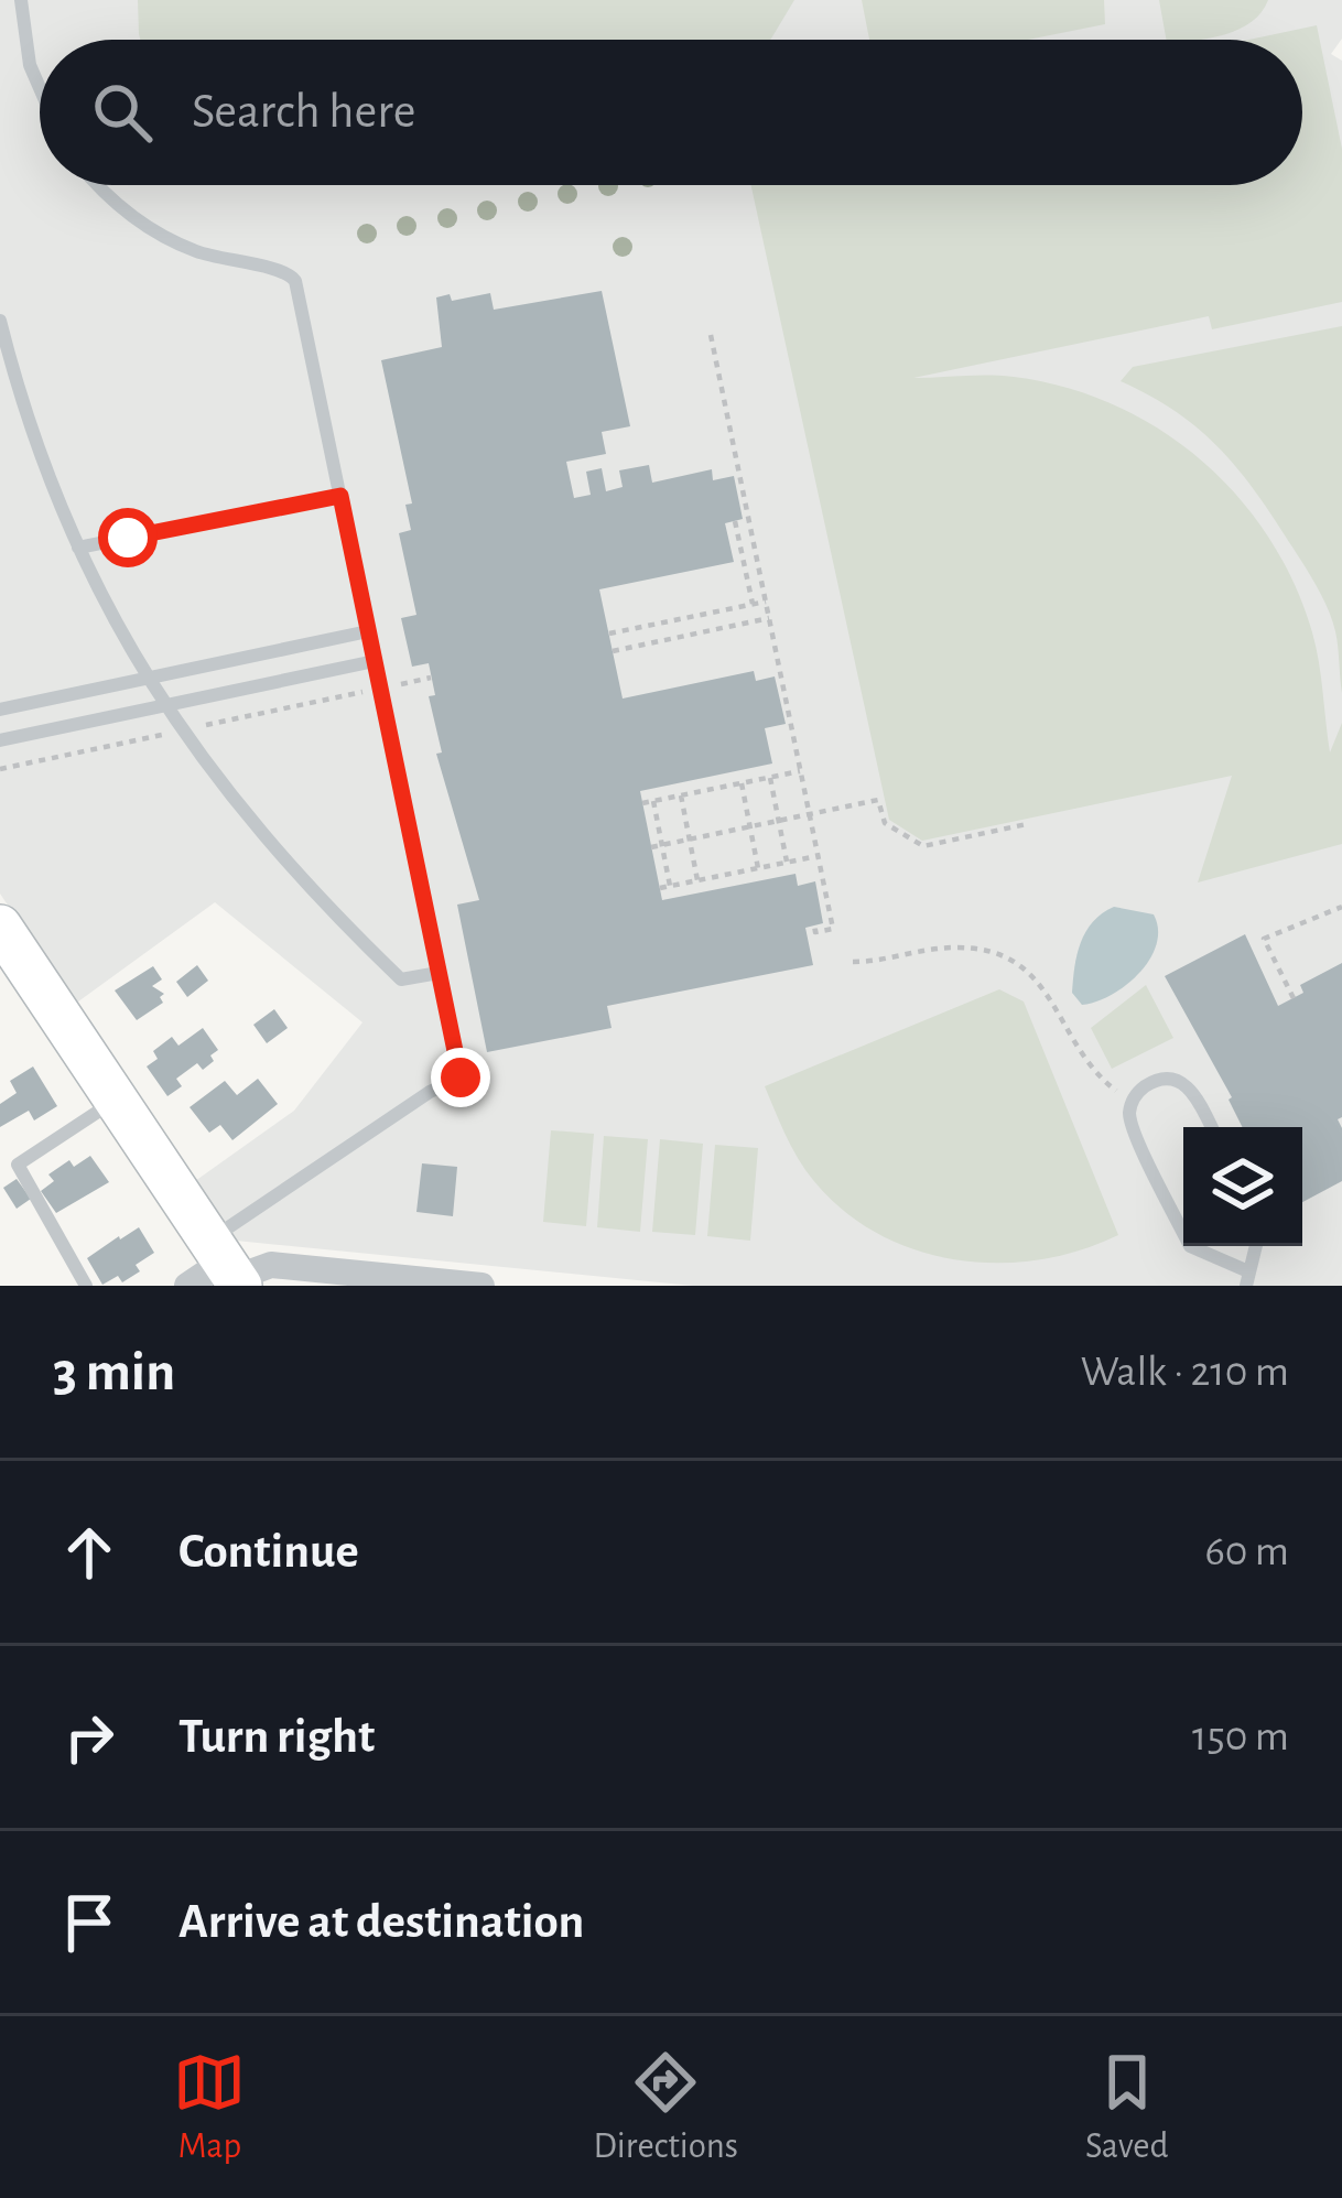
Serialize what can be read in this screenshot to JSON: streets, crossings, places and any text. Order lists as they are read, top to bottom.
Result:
{
  "page": {
    "search": "Search here",
    "heading": ["3 min", "Walk · 210 m"],
    "list": [
      ["Continue", "60 m"],
      ["Turn right", "150 m"],
      "Arrive at destination"
    ],
    "nav": ["Map", "Directions", "Saved"]
  }
}
